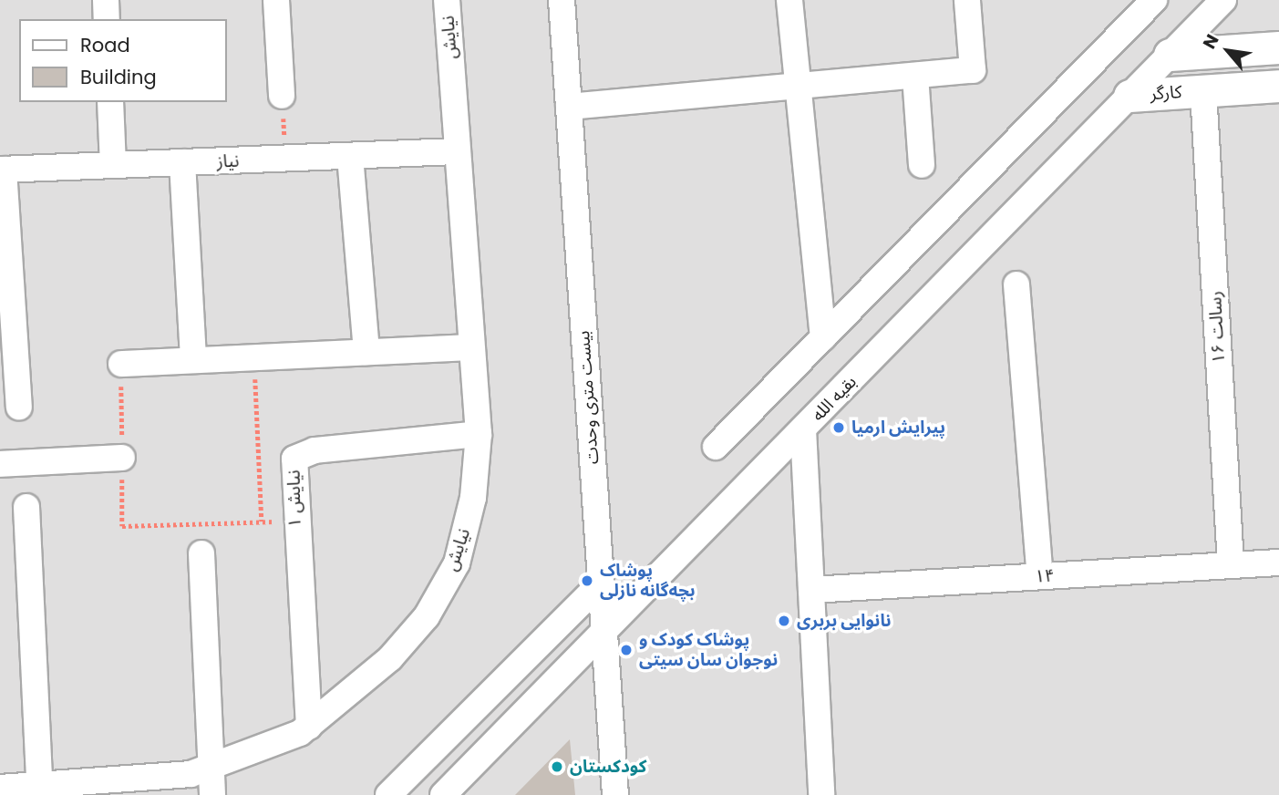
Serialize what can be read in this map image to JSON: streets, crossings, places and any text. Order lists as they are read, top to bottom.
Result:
{
  "streets": {
    "street": [
      "نیایش",
      "کارگر",
      "نیاز",
      "رسالت ۱۶",
      "بیست متری وحدت",
      "بقیه الله",
      "نیایش ۱",
      "۱۴"
    ]
  },
  "crossings": [
    ["نیایش", "نیاز"],
    ["نیایش", "نیایش ۱"],
    ["کارگر", "رسالت ۱۶"],
    ["کارگر", "بقیه الله"],
    ["رسالت ۱۶", "۱۴"],
    ["بیست متری وحدت", "بقیه الله"]
  ],
  "places": [
    "پیرایش ارمیا",
    "پوشاک بچه‌گانه نازلی",
    "نانوایی بربری",
    "پوشاک کودک و نوجوان سان سیتی",
    "کودکستان"
  ],
  "legend": ["Road", "Building"],
  "north": "top left"
}
